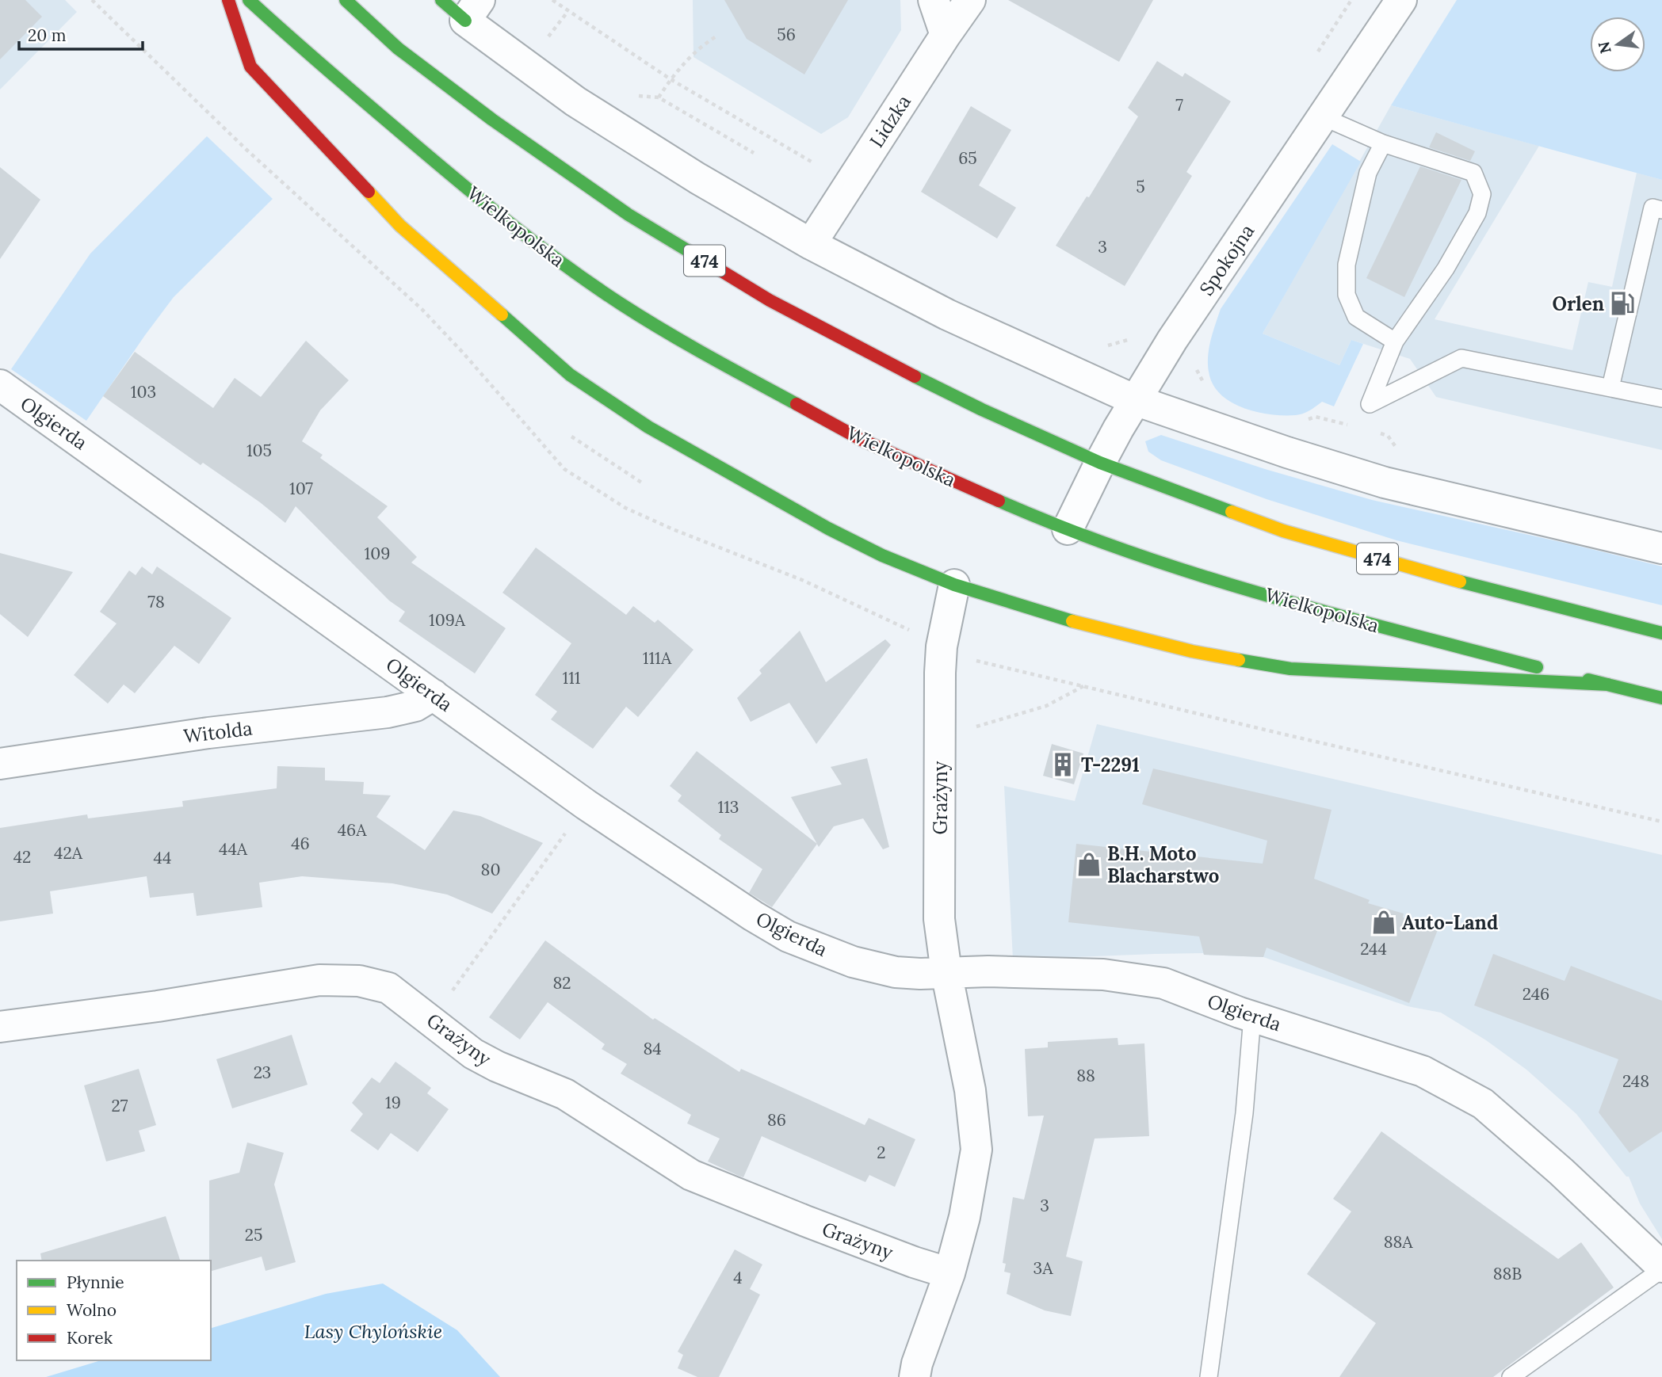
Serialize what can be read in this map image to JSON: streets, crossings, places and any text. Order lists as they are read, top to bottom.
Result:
{
  "streets": {
    "main road": ["Wielkopolska", "474"],
    "street": [
      "Lidzka",
      "Spokojna",
      "Olgierda",
      "Witolda",
      "Grażyny"
    ]
  },
  "crossings": [
    ["Wielkopolska", "Spokojna"],
    ["Spokojna", "474"],
    ["Olgierda", "Witolda"],
    ["Olgierda", "Grażyny"]
  ],
  "parks": ["Lasy Chylońskie"],
  "places": {
    "fuel station": ["Orlen"],
    "building": ["T-2291"],
    "shop": ["B.H. Moto Blacharstwo", "Auto-Land"]
  },
  "house_numbers": [
    "56",
    "7",
    "65",
    "5",
    "3",
    "103",
    "105",
    "107",
    "109",
    "78",
    "109A",
    "111A",
    "111",
    "113",
    "46A",
    "46",
    "44A",
    "42A",
    "42",
    "44",
    "80",
    "244",
    "82",
    "246",
    "84",
    "23",
    "88",
    "248",
    "19",
    "27",
    "86",
    "2",
    "3",
    "25",
    "88A",
    "3A",
    "88B",
    "4"
  ],
  "legend": ["Płynnie", "Wolno", "Korek"],
  "scale_bar": "20 m",
  "north": "left"
}
